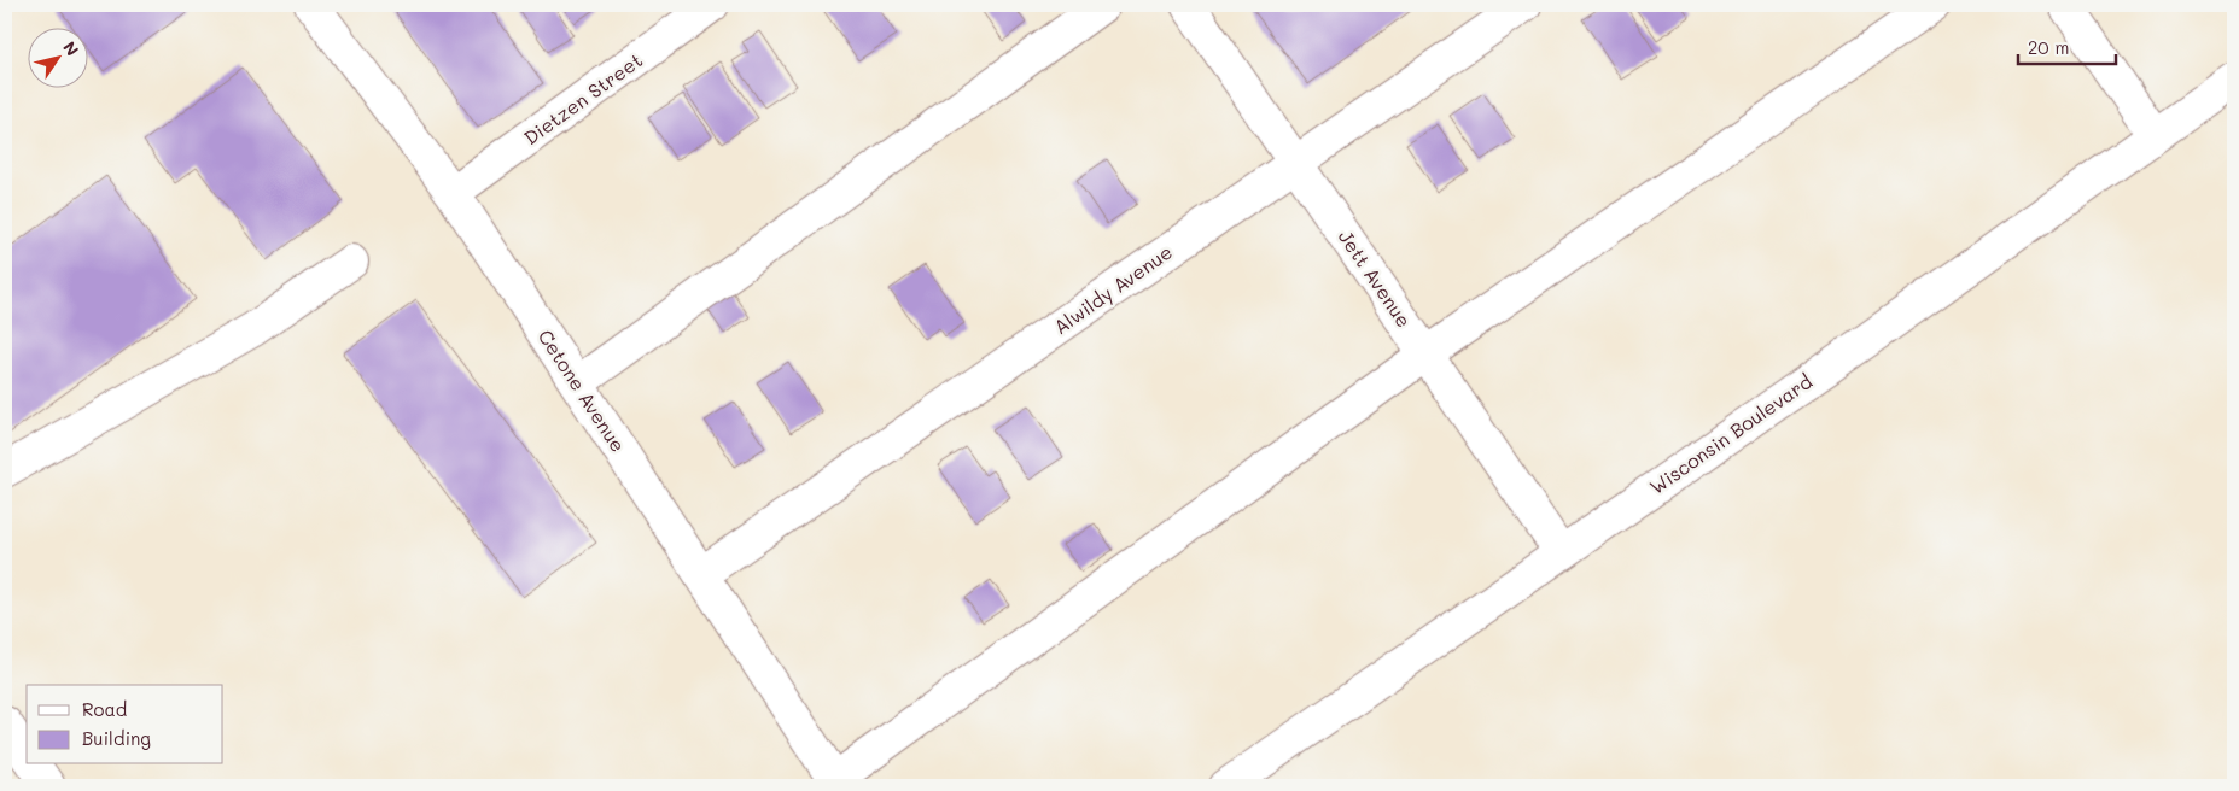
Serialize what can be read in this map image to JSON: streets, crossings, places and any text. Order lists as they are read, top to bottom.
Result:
{
  "streets": {
    "street": [
      "Dietzen Street",
      "Jett Avenue",
      "Alwildy Avenue",
      "Cetone Avenue",
      "Wisconsin Boulevard"
    ]
  },
  "crossings": [
    ["Dietzen Street", "Cetone Avenue"],
    ["Jett Avenue", "Alwildy Avenue"],
    ["Jett Avenue", "Wisconsin Boulevard"],
    ["Alwildy Avenue", "Cetone Avenue"]
  ],
  "legend": ["Road", "Building"],
  "scale_bar": "20 m",
  "north": "top right"
}
